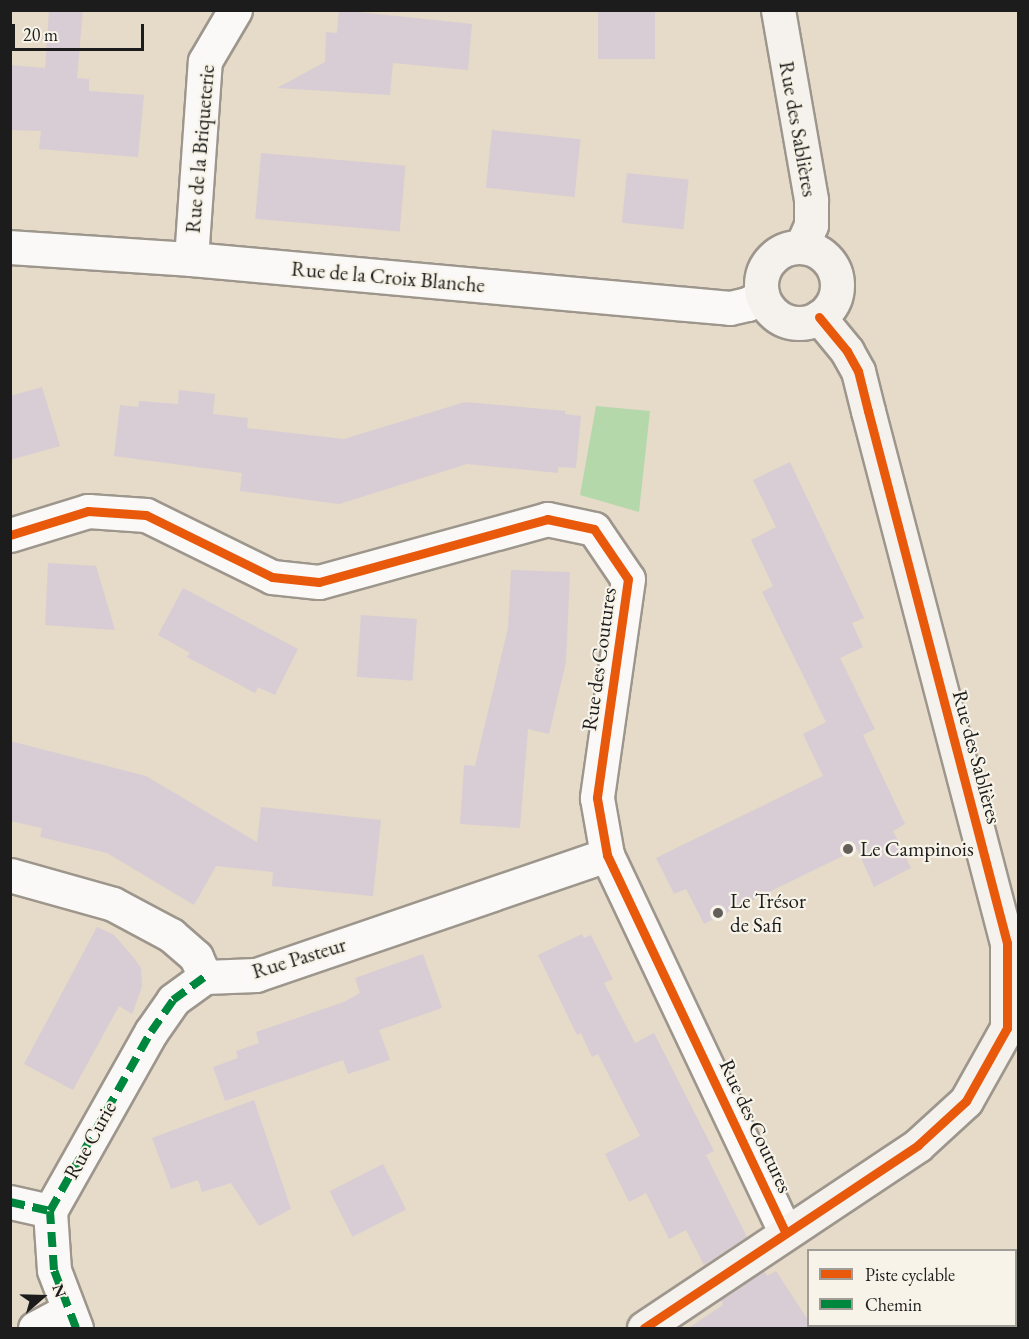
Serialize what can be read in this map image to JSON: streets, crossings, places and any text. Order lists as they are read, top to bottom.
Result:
{
  "streets": {
    "street": [
      "Rue des Sablières",
      "Rue de la Briqueterie",
      "Rue de la Croix Blanche",
      "Rue des Coutures",
      "Rue Pasteur",
      "Rue Curie"
    ]
  },
  "crossings": [
    ["Rue des Sablières", "Rue de la Croix Blanche"],
    ["Rue des Sablières", "Rue des Coutures"],
    ["Rue de la Briqueterie", "Rue de la Croix Blanche"],
    ["Rue des Coutures", "Rue Pasteur"],
    ["Rue Pasteur", "Rue Curie"]
  ],
  "places": ["Le Campinois", "Le Trésor de Safi"],
  "legend": ["Piste cyclable", "Chemin"],
  "scale_bar": "20 m",
  "north": "right"
}
